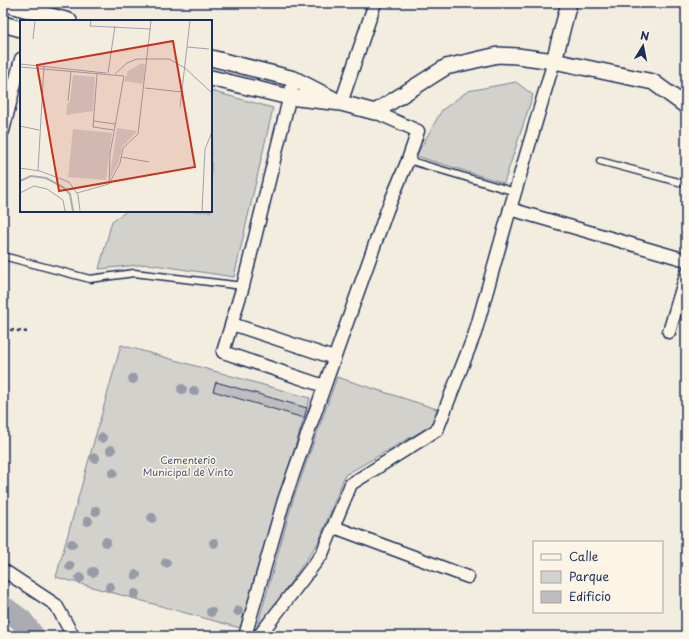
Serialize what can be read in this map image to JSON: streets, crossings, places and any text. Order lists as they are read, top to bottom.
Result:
{
  "parks": ["Cementerio Municipal de Vinto"],
  "legend": ["Calle", "Parque", "Edificio"],
  "north": "top"
}
